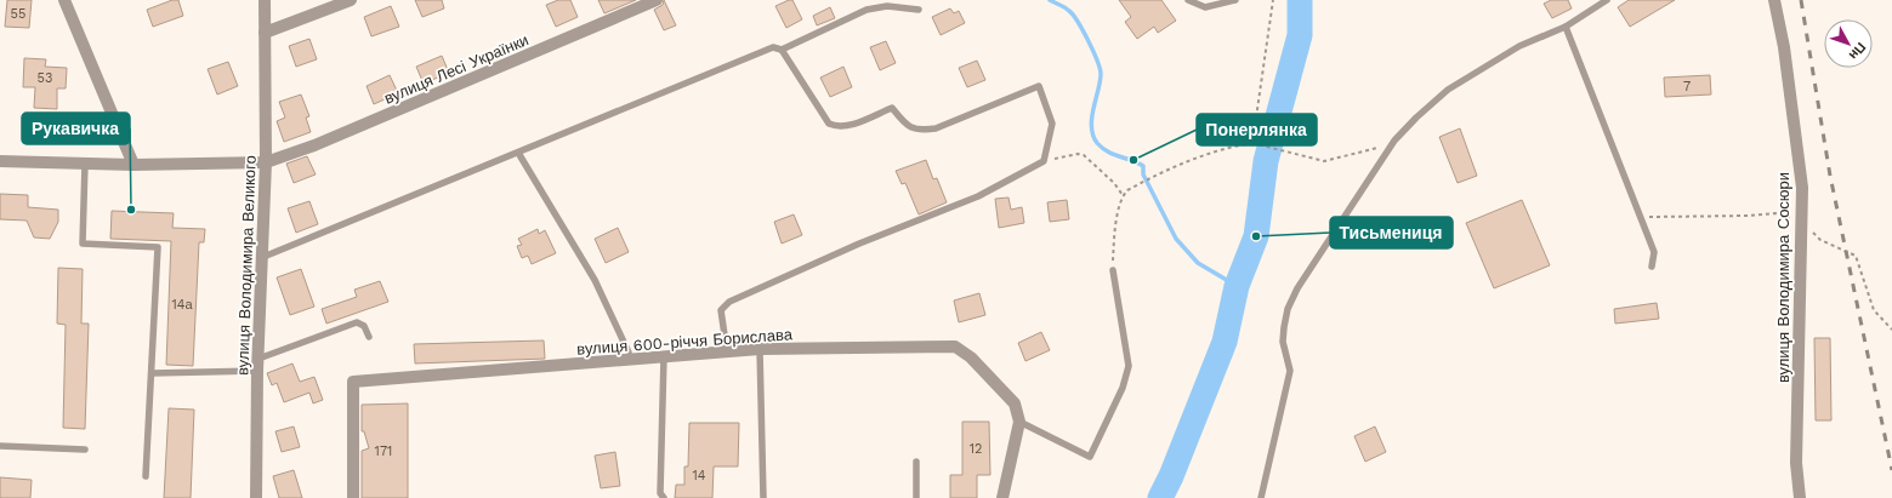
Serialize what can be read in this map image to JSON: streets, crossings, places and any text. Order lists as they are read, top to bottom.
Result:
{
  "streets": {
    "street": [
      "вулиця Лесі Українки",
      "вулиця Володимира Великого",
      "вулиця Володимира Сосюри",
      "вулиця 600-річчя Борислава"
    ]
  },
  "crossings": [
    ["вулиця Лесі Українки", "вулиця Володимира Великого"]
  ],
  "places": ["Понерлянка", "Рукавичка", "Тисьмениця"],
  "house_numbers": [
    "55",
    "53",
    "7",
    "14а",
    "12",
    "171",
    "14"
  ],
  "north": "bottom right"
}
